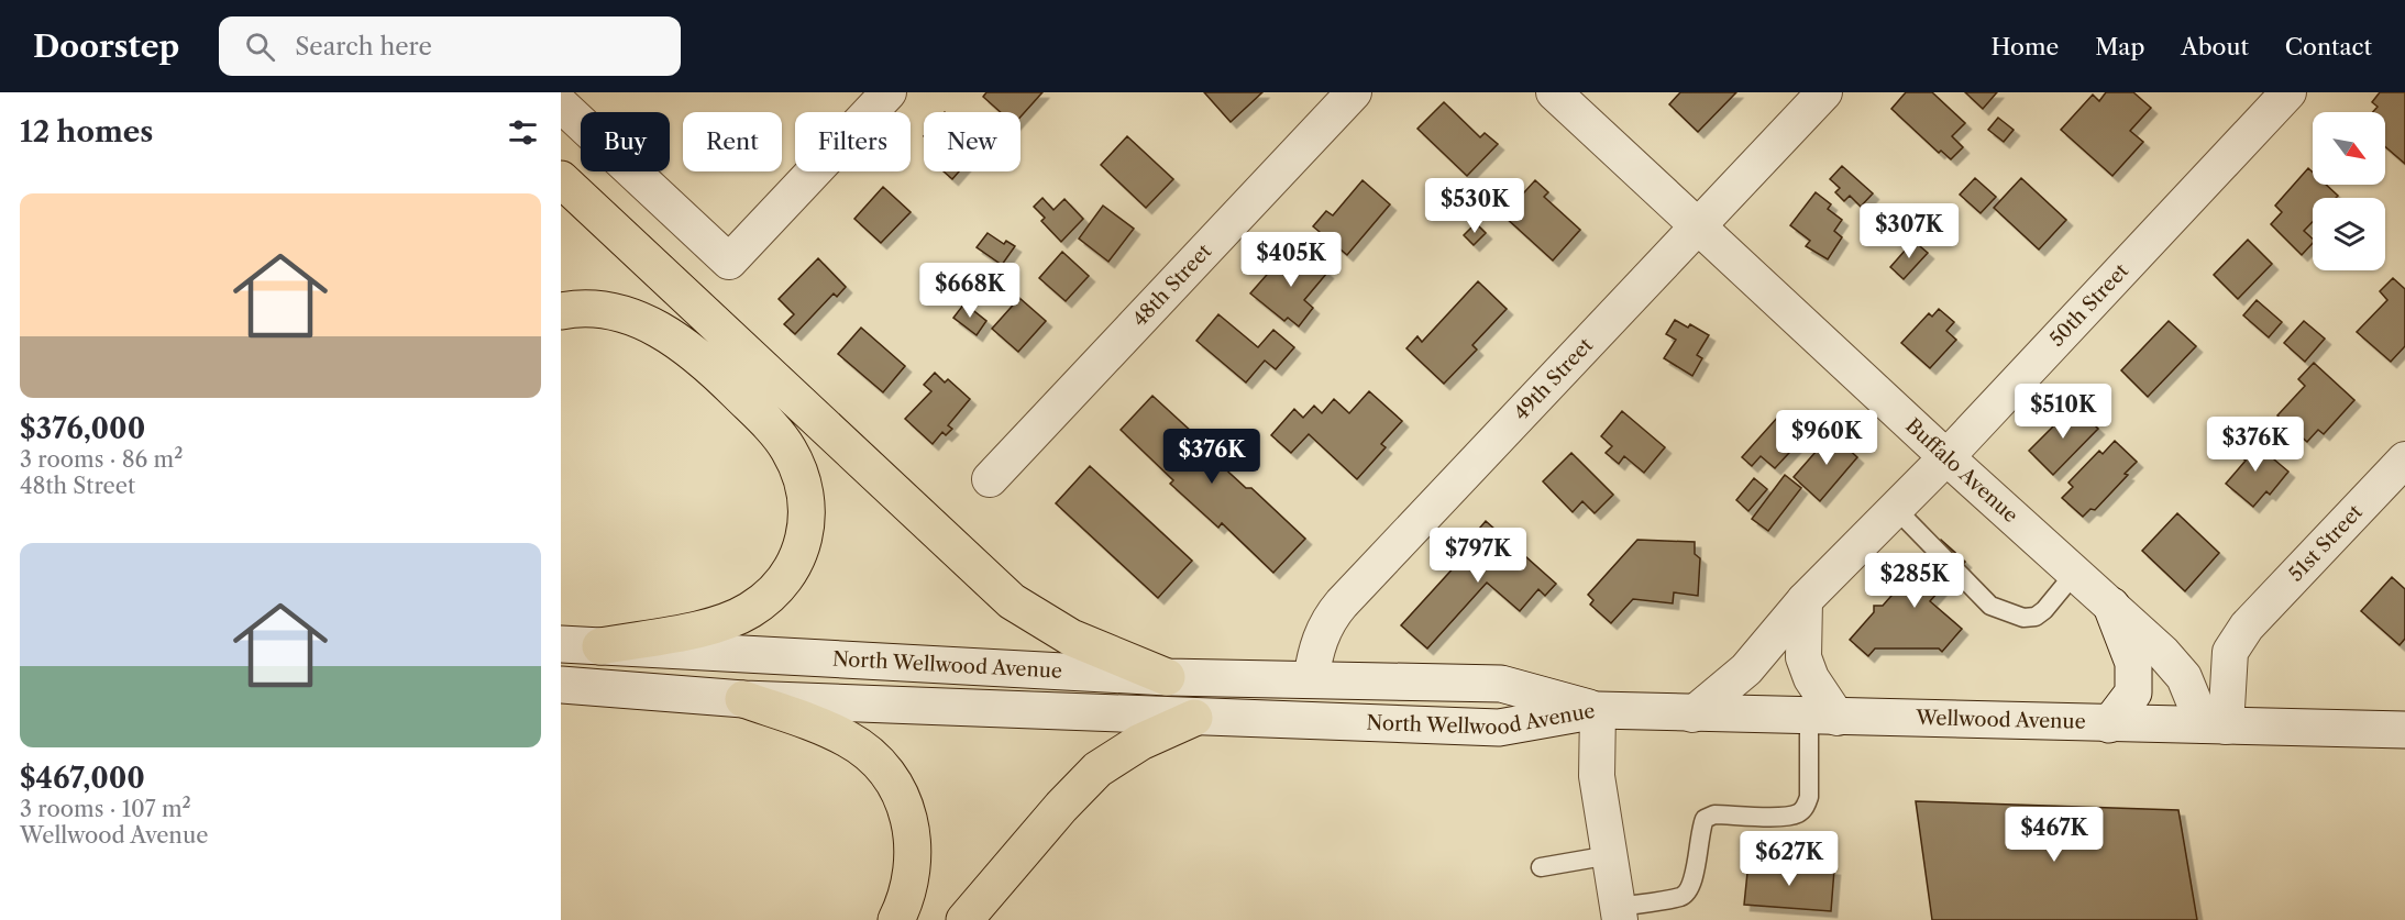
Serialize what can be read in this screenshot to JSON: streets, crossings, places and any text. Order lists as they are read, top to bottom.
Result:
{
  "streets": {
    "main road": ["North Wellwood Avenue", "Wellwood Avenue"],
    "street": [
      "48th Street",
      "50th Street",
      "49th Street",
      "Buffalo Avenue",
      "51st Street"
    ]
  },
  "crossings": [
    ["50th Street", "Buffalo Avenue"],
    ["50th Street", "Wellwood Avenue"],
    ["49th Street", "Buffalo Avenue"],
    ["49th Street", "North Wellwood Avenue"],
    ["Buffalo Avenue", "51st Street"],
    ["Buffalo Avenue", "Wellwood Avenue"],
    ["51st Street", "Wellwood Avenue"],
    ["North Wellwood Avenue", "Wellwood Avenue"]
  ],
  "north": "bottom right",
  "page": {
    "header": "Doorstep",
    "search": "Search here",
    "nav": [
      "Home",
      "Map",
      "About",
      "Contact"
    ],
    "heading": "12 homes",
    "chip": [
      "Buy",
      "Rent",
      "Filters",
      "New"
    ],
    "list": [
      {
        "name": "$376,000",
        "note": "3 rooms · 86 m² · 48th Street"
      },
      {
        "name": "$467,000",
        "note": "3 rooms · 107 m² · Wellwood Avenue"
      }
    ],
    "price": [
      "$530K",
      "$307K",
      "$405K",
      "$668K",
      "$510K",
      "$960K",
      "$376K",
      "$376K",
      "$797K",
      "$285K",
      "$467K",
      "$627K"
    ]
  }
}
